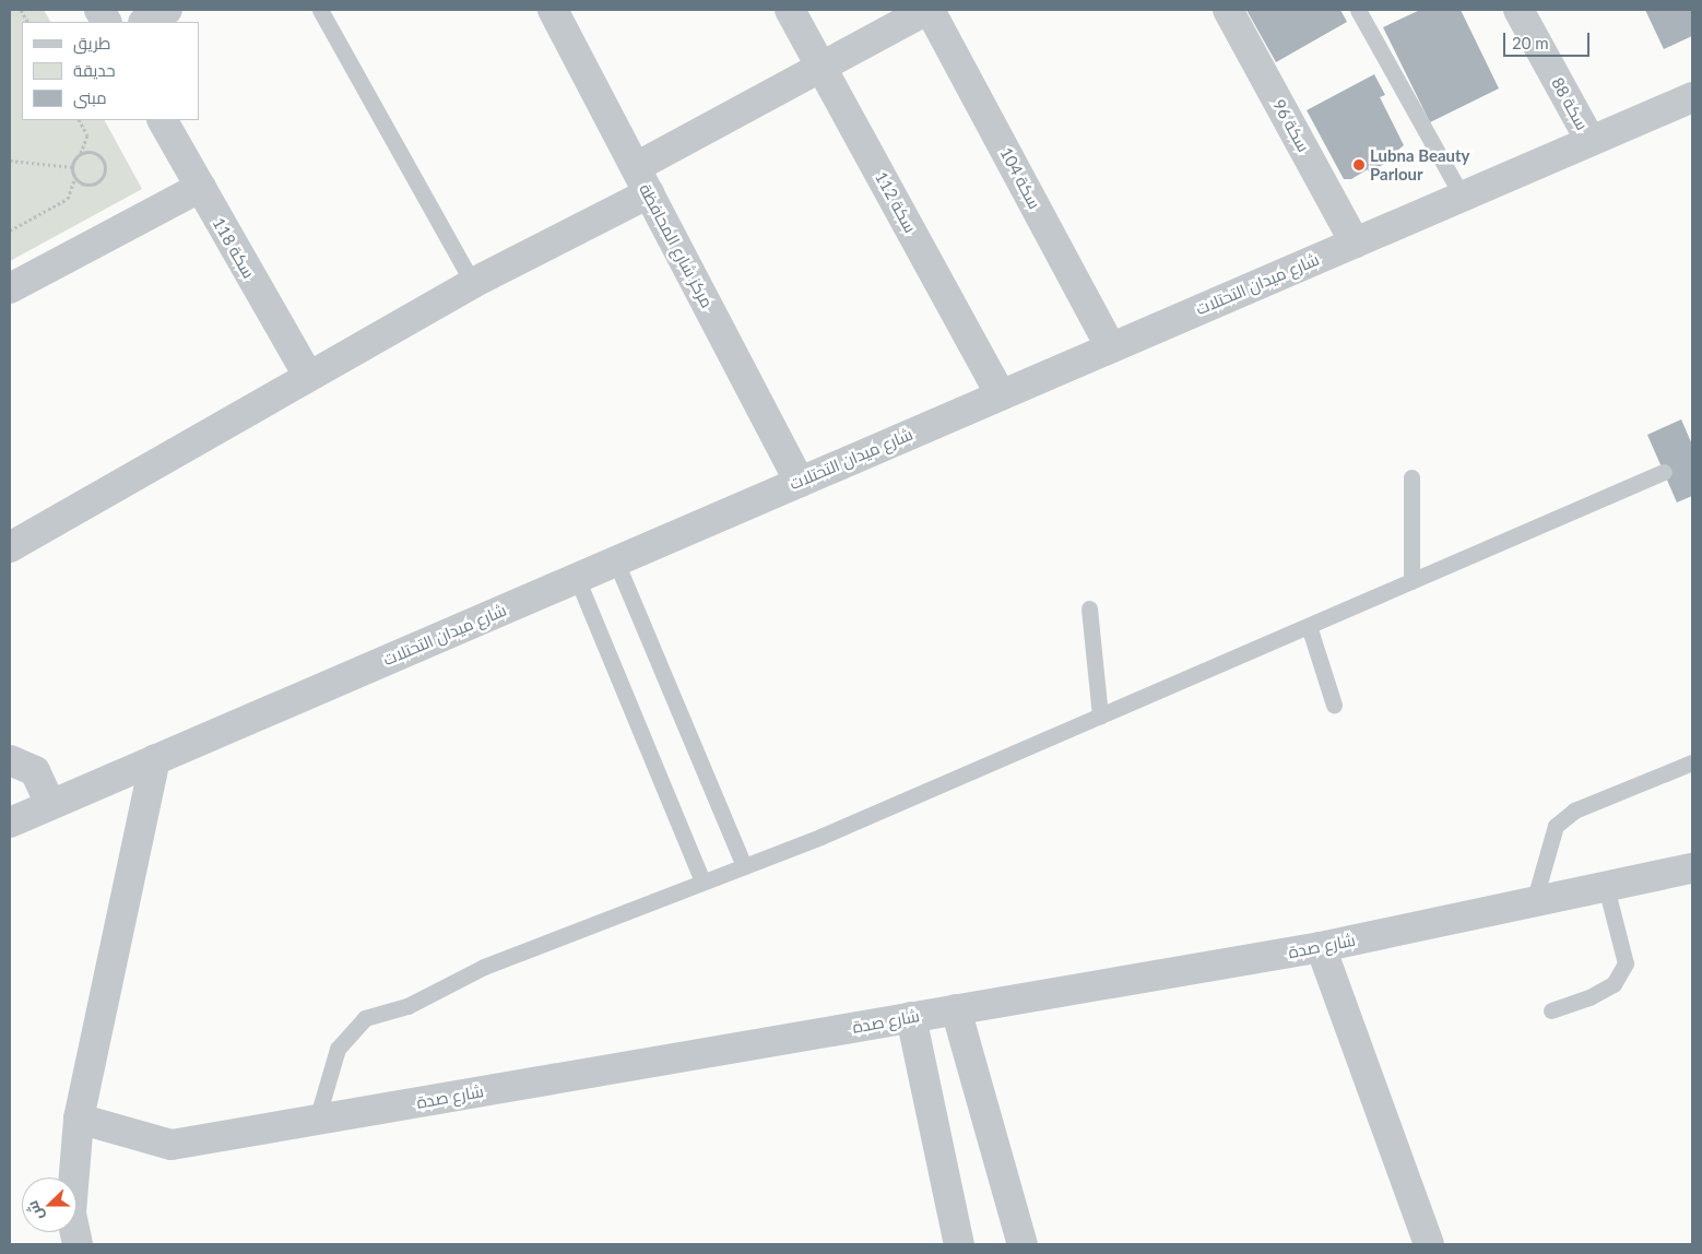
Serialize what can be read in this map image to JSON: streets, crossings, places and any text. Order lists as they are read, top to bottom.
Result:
{
  "streets": {
    "street": [
      "سكة 88",
      "سكة 96",
      "سكة 104",
      "سكة 112",
      "مركز شارع المحافظة",
      "سكة 118",
      "شارع ميدان التحتلات",
      "شارع صدة"
    ]
  },
  "crossings": [
    ["سكة 88", "شارع ميدان التحتلات"],
    ["سكة 96", "شارع ميدان التحتلات"],
    ["سكة 104", "شارع ميدان التحتلات"],
    ["سكة 112", "شارع ميدان التحتلات"],
    ["مركز شارع المحافظة", "شارع ميدان التحتلات"]
  ],
  "places": ["Lubna Beauty Parlour"],
  "legend": ["طريق", "حديقة", "مبنى"],
  "scale_bar": "20 m",
  "north": "left"
}
